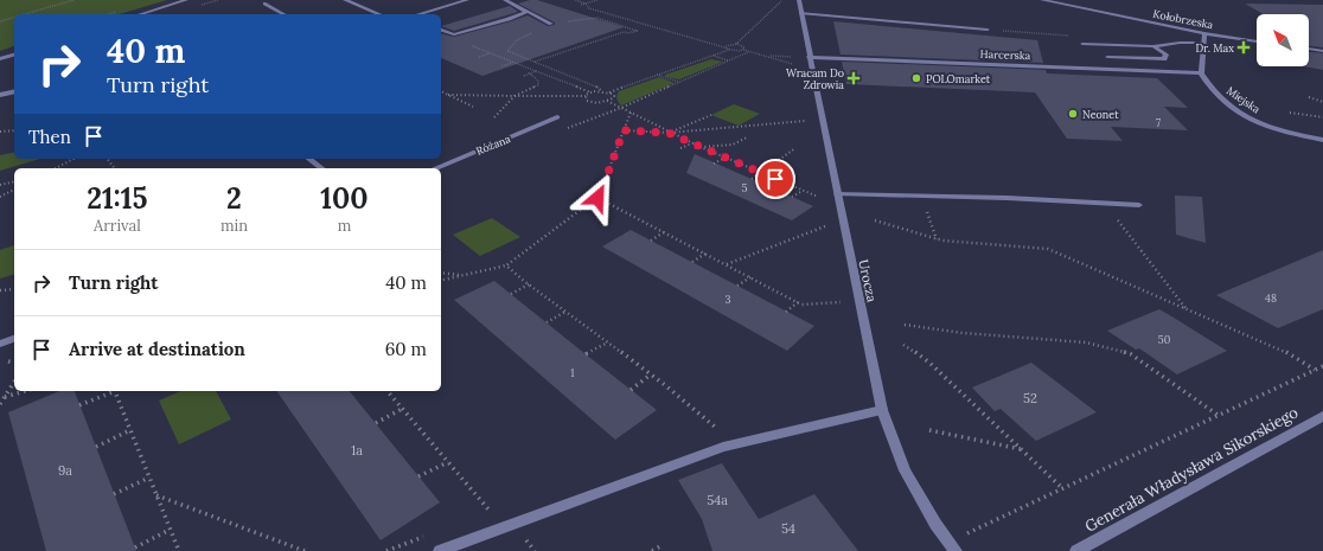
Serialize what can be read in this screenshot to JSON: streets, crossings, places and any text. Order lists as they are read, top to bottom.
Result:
{
  "streets": {
    "street": [
      "Kołobrzeska",
      "Harcerska",
      "Miejska",
      "Różana",
      "Urocza",
      "Generała Władysława Sikorskiego"
    ]
  },
  "crossings": [
    ["Harcerska", "Miejska"],
    ["Harcerska", "Urocza"]
  ],
  "places": {
    "health": ["Dr. Max", "Wracam Do Zdrowia"],
    "other": ["POLOmarket", "Neonet"]
  },
  "house_numbers": [
    "7",
    "5",
    "48",
    "3",
    "50",
    "1",
    "52",
    "1a",
    "9a",
    "54a",
    "54"
  ],
  "north": "top left",
  "page": {
    "turn": ["40 m", "Turn right"],
    "then": "Then",
    "eta": [
      "21:15",
      "Arrival",
      "2",
      "min",
      "100",
      "m"
    ],
    "list": [
      {
        "name": "Turn right",
        "value": "40 m"
      },
      {
        "name": "Arrive at destination",
        "value": "60 m"
      }
    ]
  }
}
